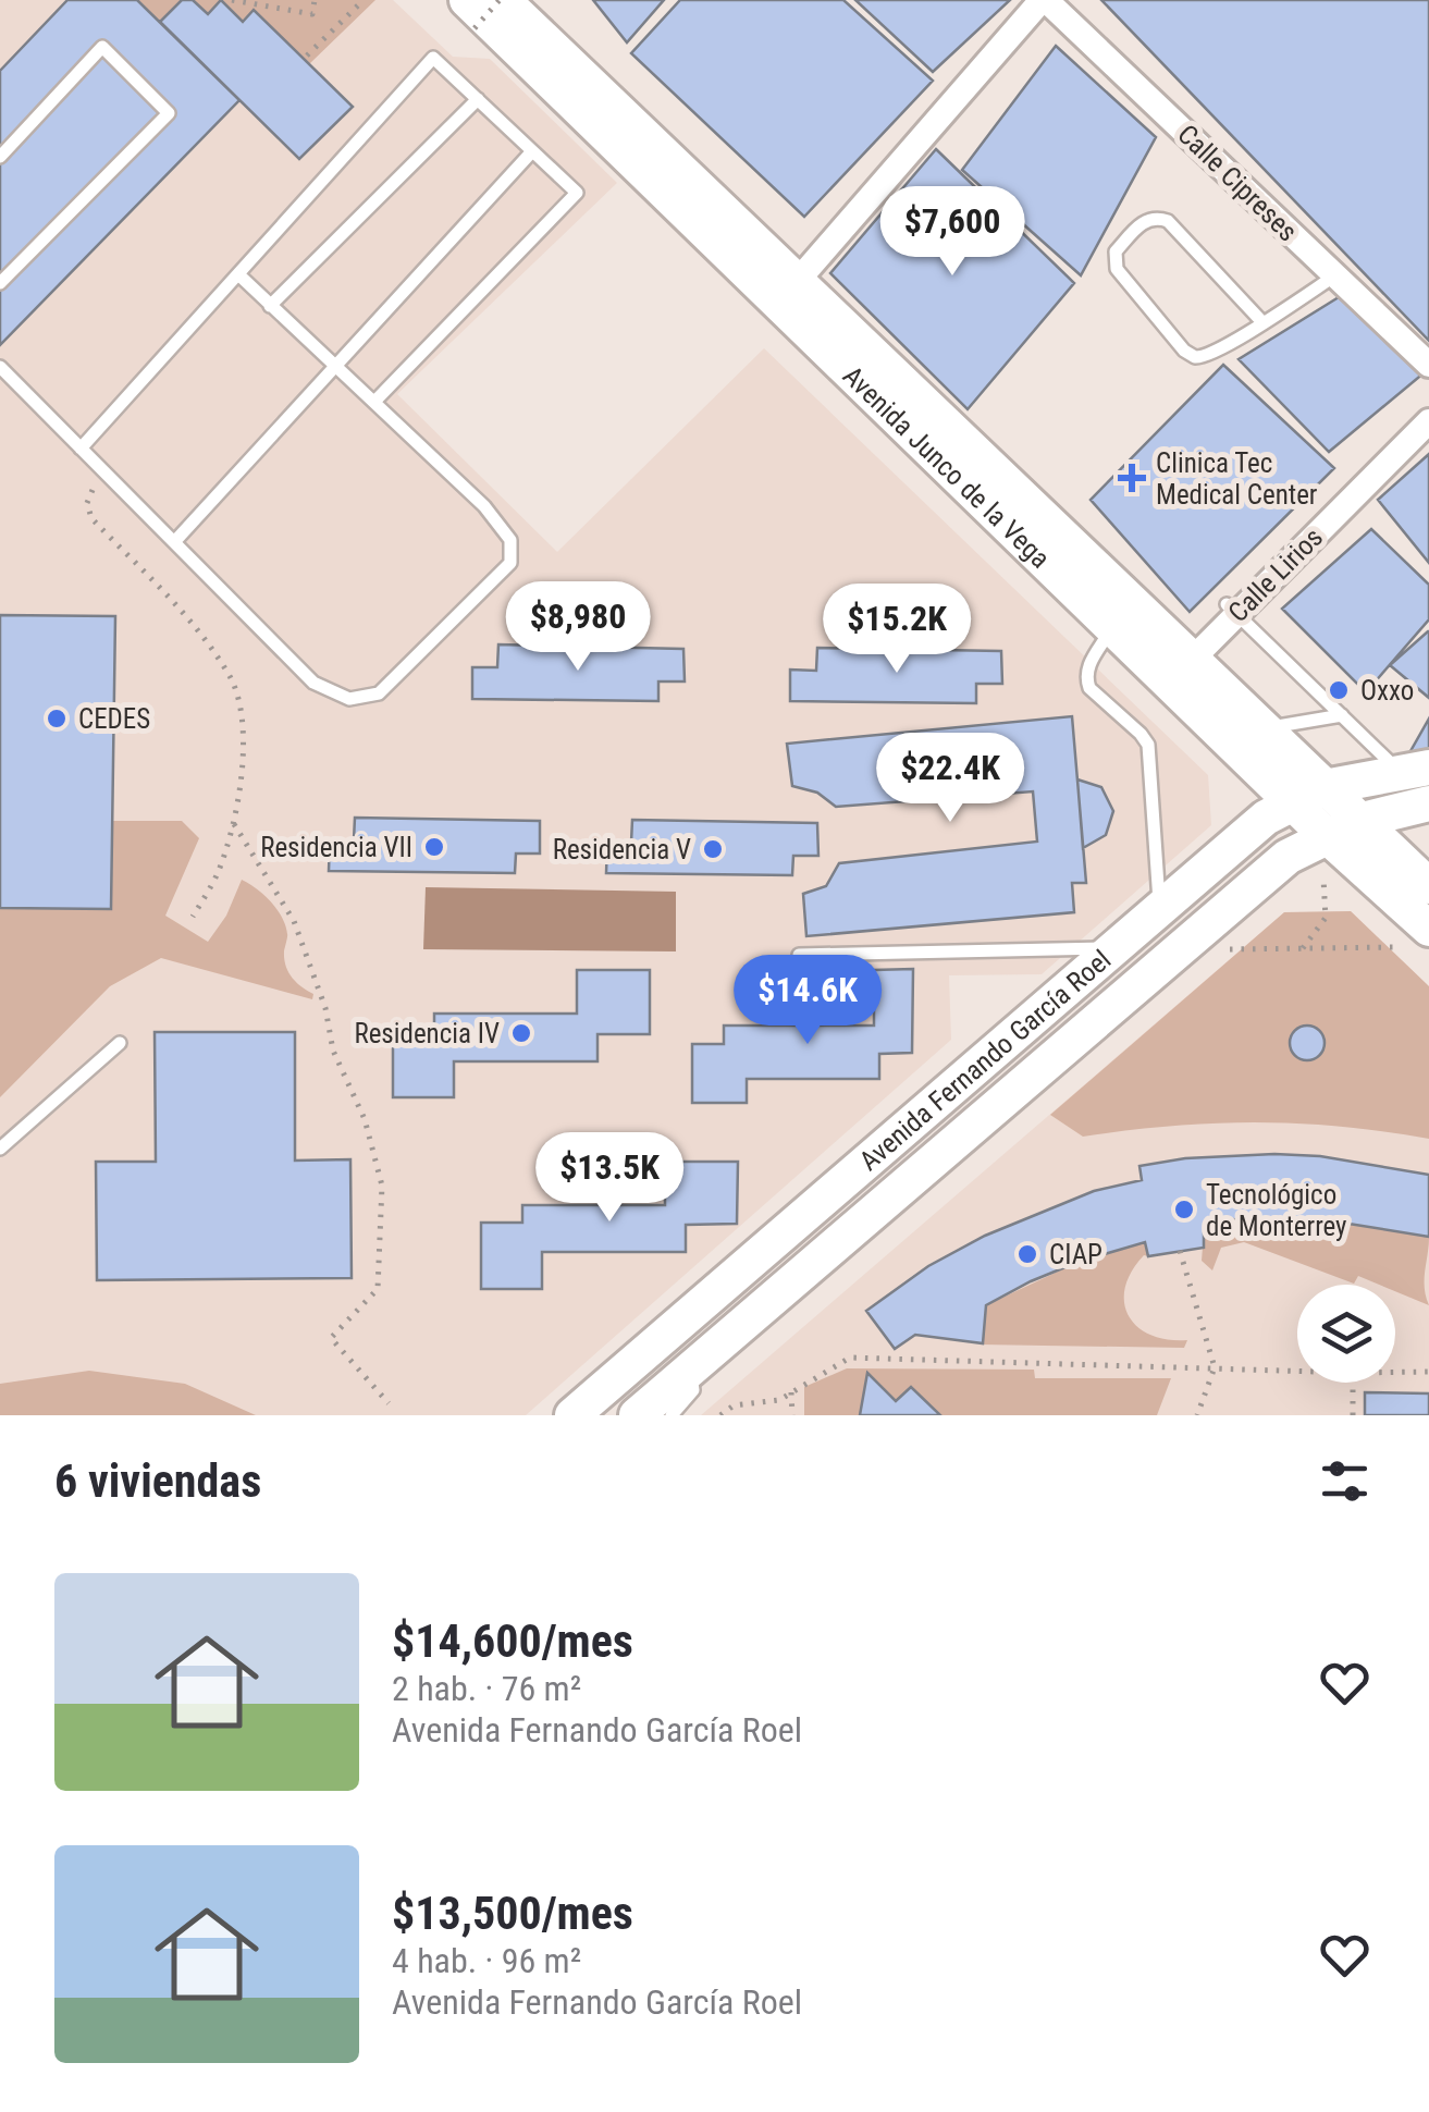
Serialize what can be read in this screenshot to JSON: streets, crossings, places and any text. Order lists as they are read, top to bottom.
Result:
{
  "streets": {
    "street": [
      "Calle Cipreses",
      "Avenida Junco de la Vega",
      "Calle Lirios",
      "Avenida Fernando García Roel"
    ]
  },
  "crossings": [
    ["Avenida Junco de la Vega", "Calle Lirios"],
    ["Avenida Junco de la Vega", "Avenida Fernando García Roel"]
  ],
  "places": {
    "health": ["Clinica Tec Medical Center"],
    "other": [
      "Oxxo",
      "CEDES",
      "Residencia VII",
      "Residencia V",
      "Residencia IV",
      "Tecnológico de Monterrey",
      "CIAP"
    ]
  },
  "page": {
    "price": [
      "$7,600",
      "$8,980",
      "$15.2K",
      "$22.4K",
      "$14.6K",
      "$13.5K"
    ],
    "heading": "6 viviendas",
    "list": [
      {
        "name": "$14,600/mes",
        "note": "2 hab. · 76 m² · Avenida Fernando García Roel"
      },
      {
        "name": "$13,500/mes",
        "note": "4 hab. · 96 m² · Avenida Fernando García Roel"
      }
    ]
  }
}
